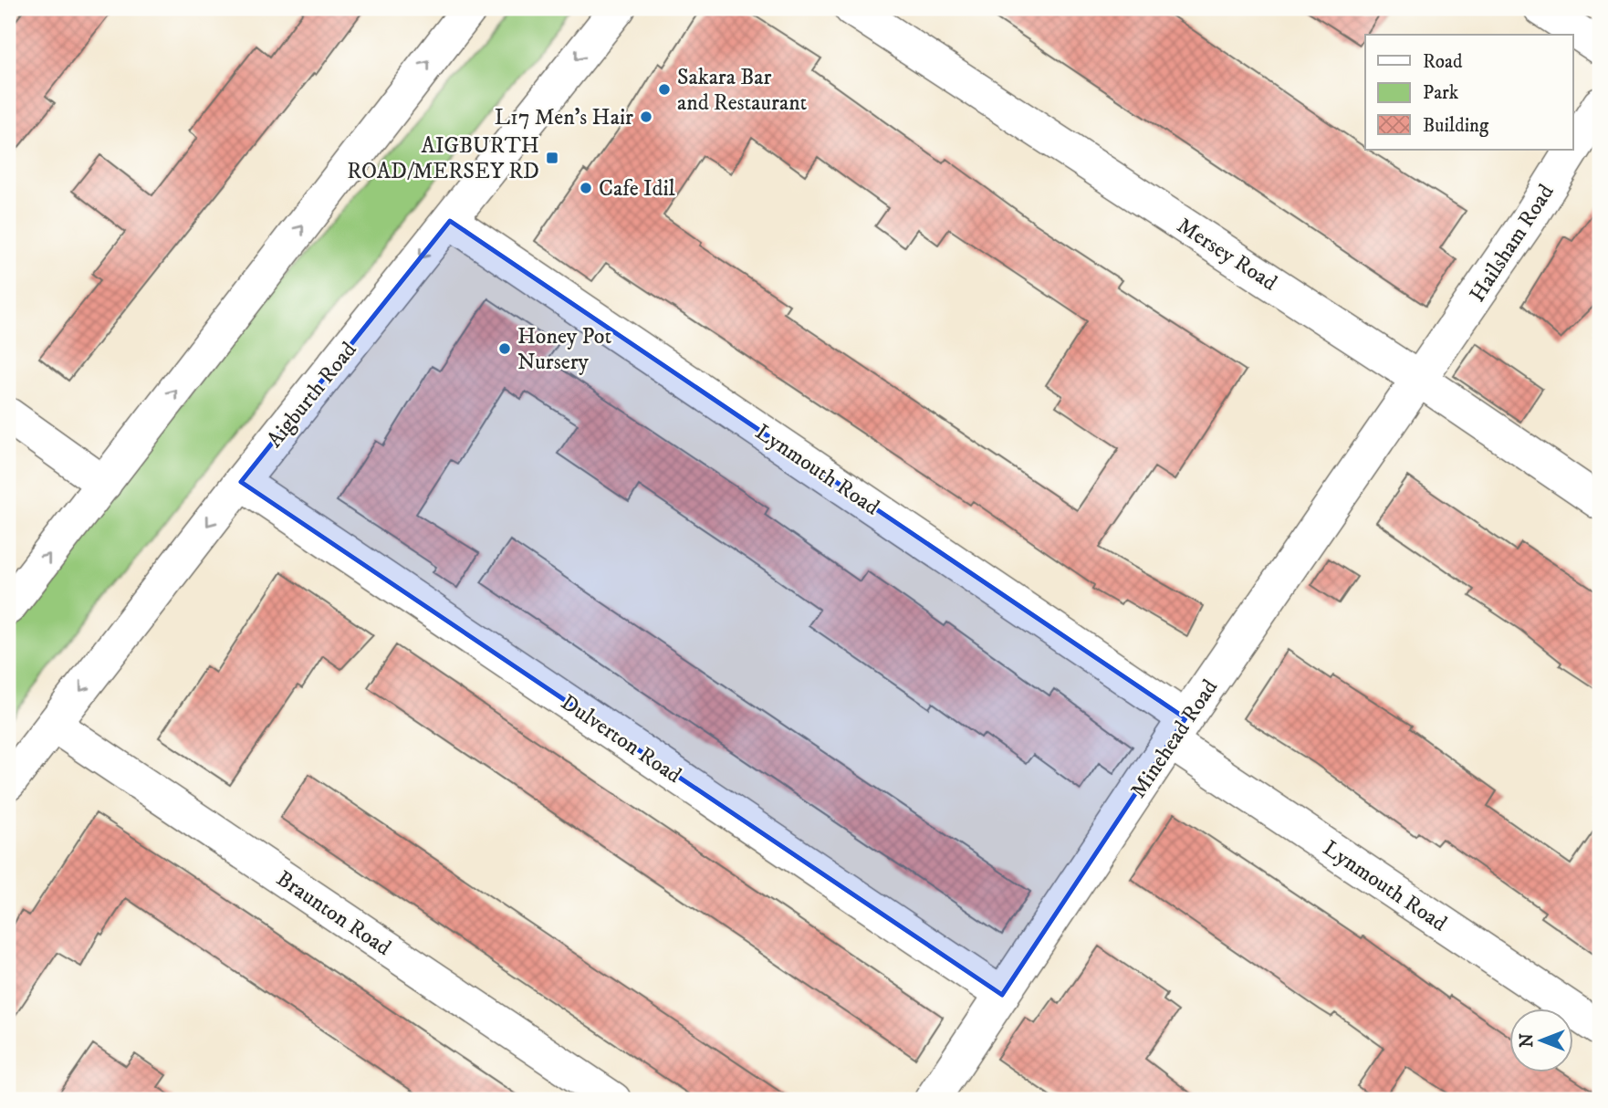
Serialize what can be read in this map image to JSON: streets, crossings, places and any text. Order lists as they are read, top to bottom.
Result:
{
  "streets": {
    "main road": [
      "Hailsham Road",
      "Mersey Road",
      "Aigburth Road",
      "Lynmouth Road",
      "Dulverton Road",
      "Minehead Road",
      "Braunton Road"
    ]
  },
  "crossings": [
    ["Hailsham Road", "Mersey Road"],
    ["Hailsham Road", "Minehead Road"],
    ["Mersey Road", "Minehead Road"],
    ["Aigburth Road", "Lynmouth Road"],
    ["Aigburth Road", "Dulverton Road"],
    ["Aigburth Road", "Braunton Road"],
    ["Lynmouth Road", "Minehead Road"],
    ["Dulverton Road", "Minehead Road"]
  ],
  "places": {
    "other": [
      "Sakara Bar and Restaurant",
      "L17 Men's Hair",
      "Cafe Idil",
      "Honey Pot Nursery"
    ],
    "transit": ["AIGBURTH ROAD/MERSEY RD"]
  },
  "legend": ["Road", "Park", "Building"],
  "north": "left"
}
